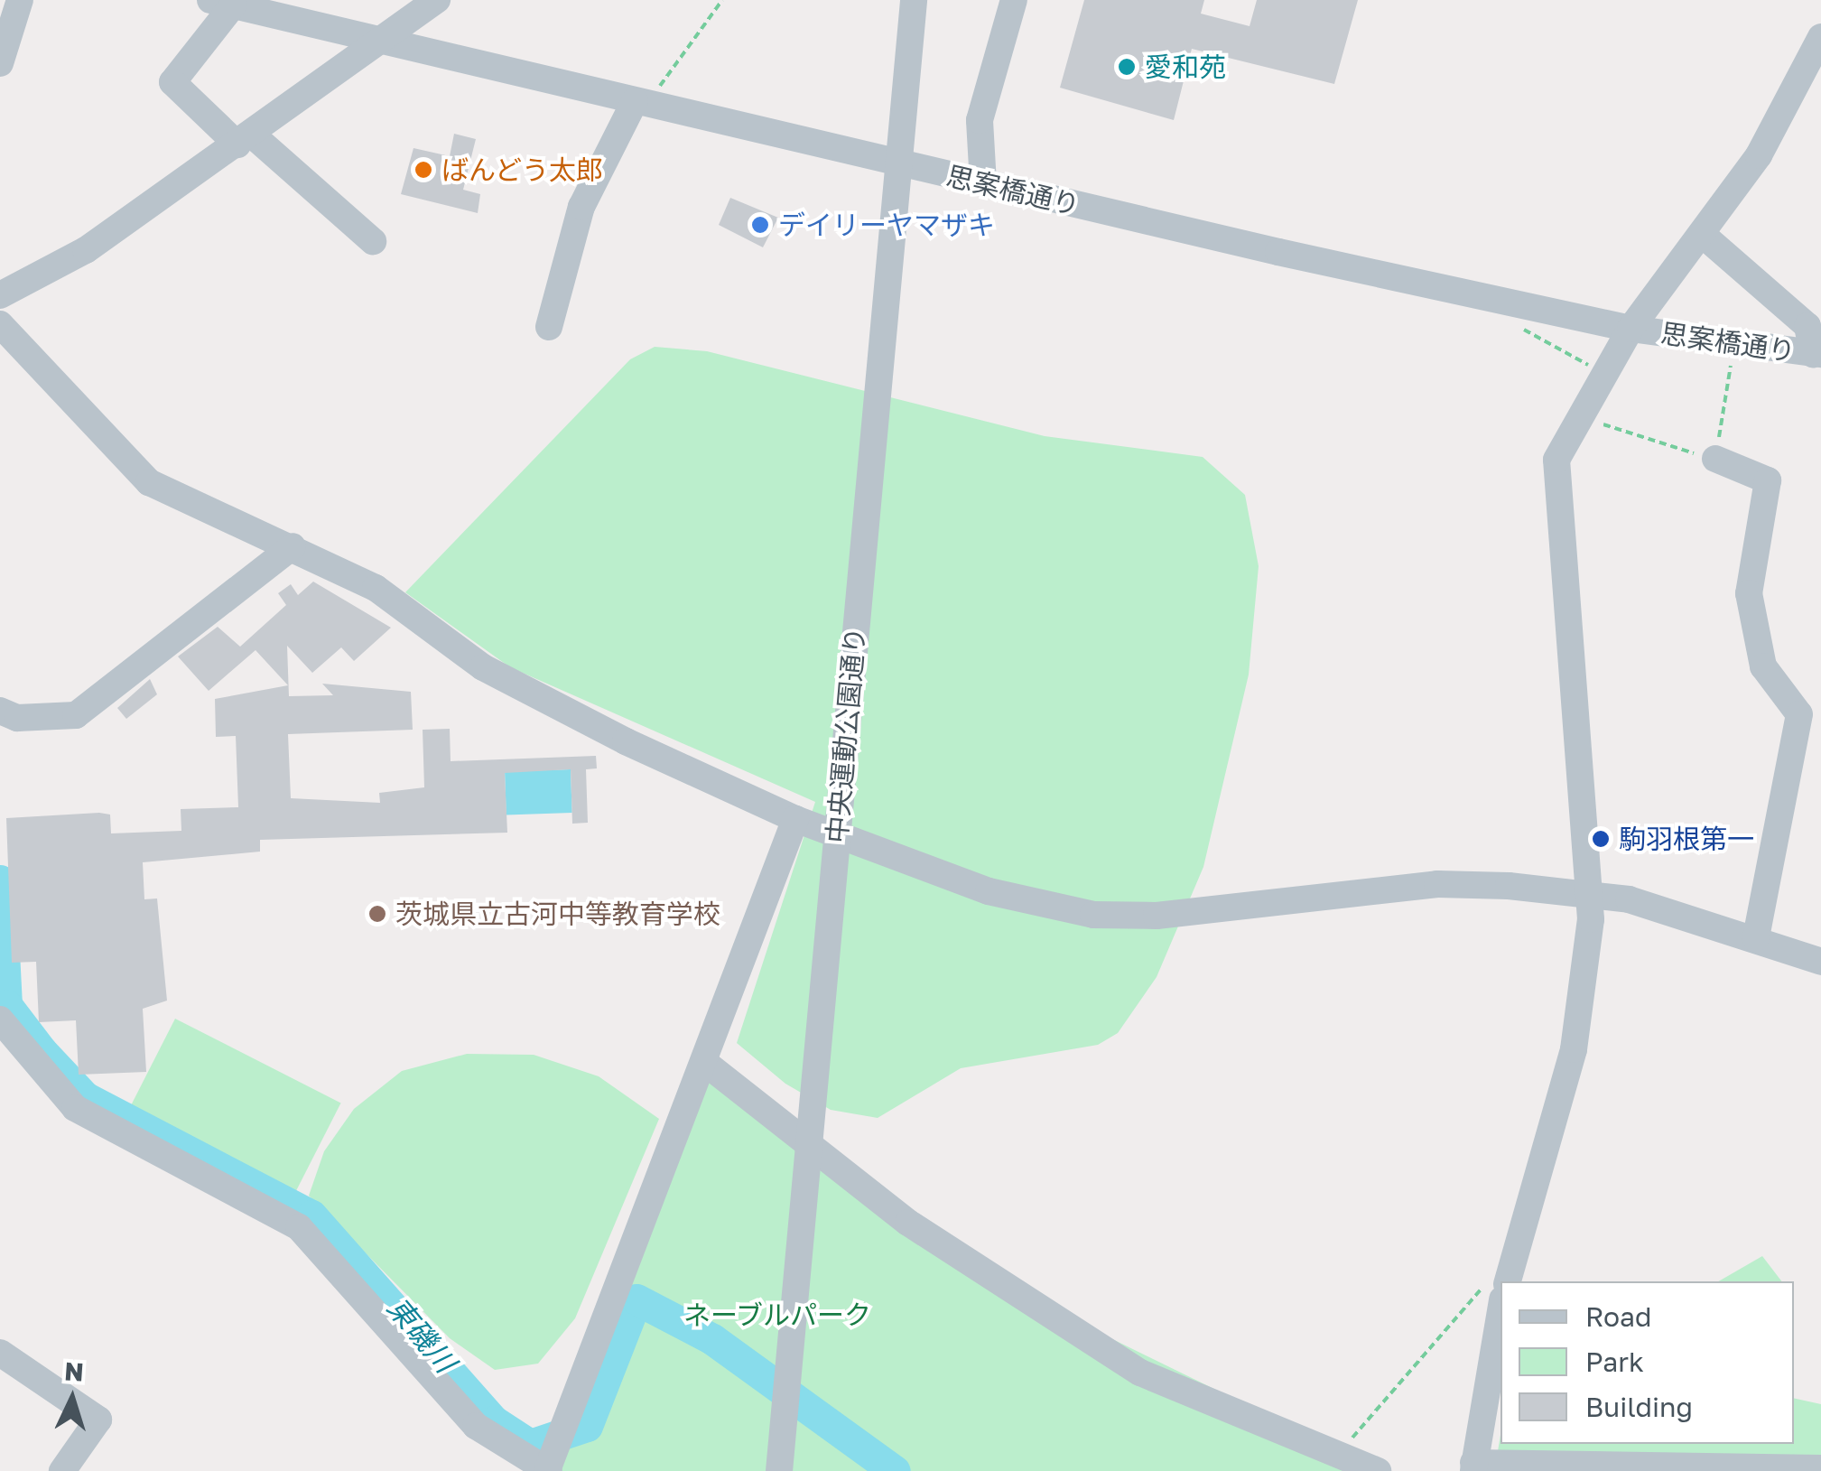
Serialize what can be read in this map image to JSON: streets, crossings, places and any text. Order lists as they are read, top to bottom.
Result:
{
  "streets": {
    "street": ["思案橋通り", "中央運動公園通り"]
  },
  "crossings": [
    ["思案橋通り", "中央運動公園通り"]
  ],
  "water": ["東磯川"],
  "parks": ["ネーブルパーク"],
  "places": [
    "愛和苑",
    "ばんどう太郎",
    "デイリーヤマザキ",
    "駒羽根第一",
    "茨城県立古河中等教育学校"
  ],
  "legend": ["Road", "Park", "Building"],
  "north": "top"
}
